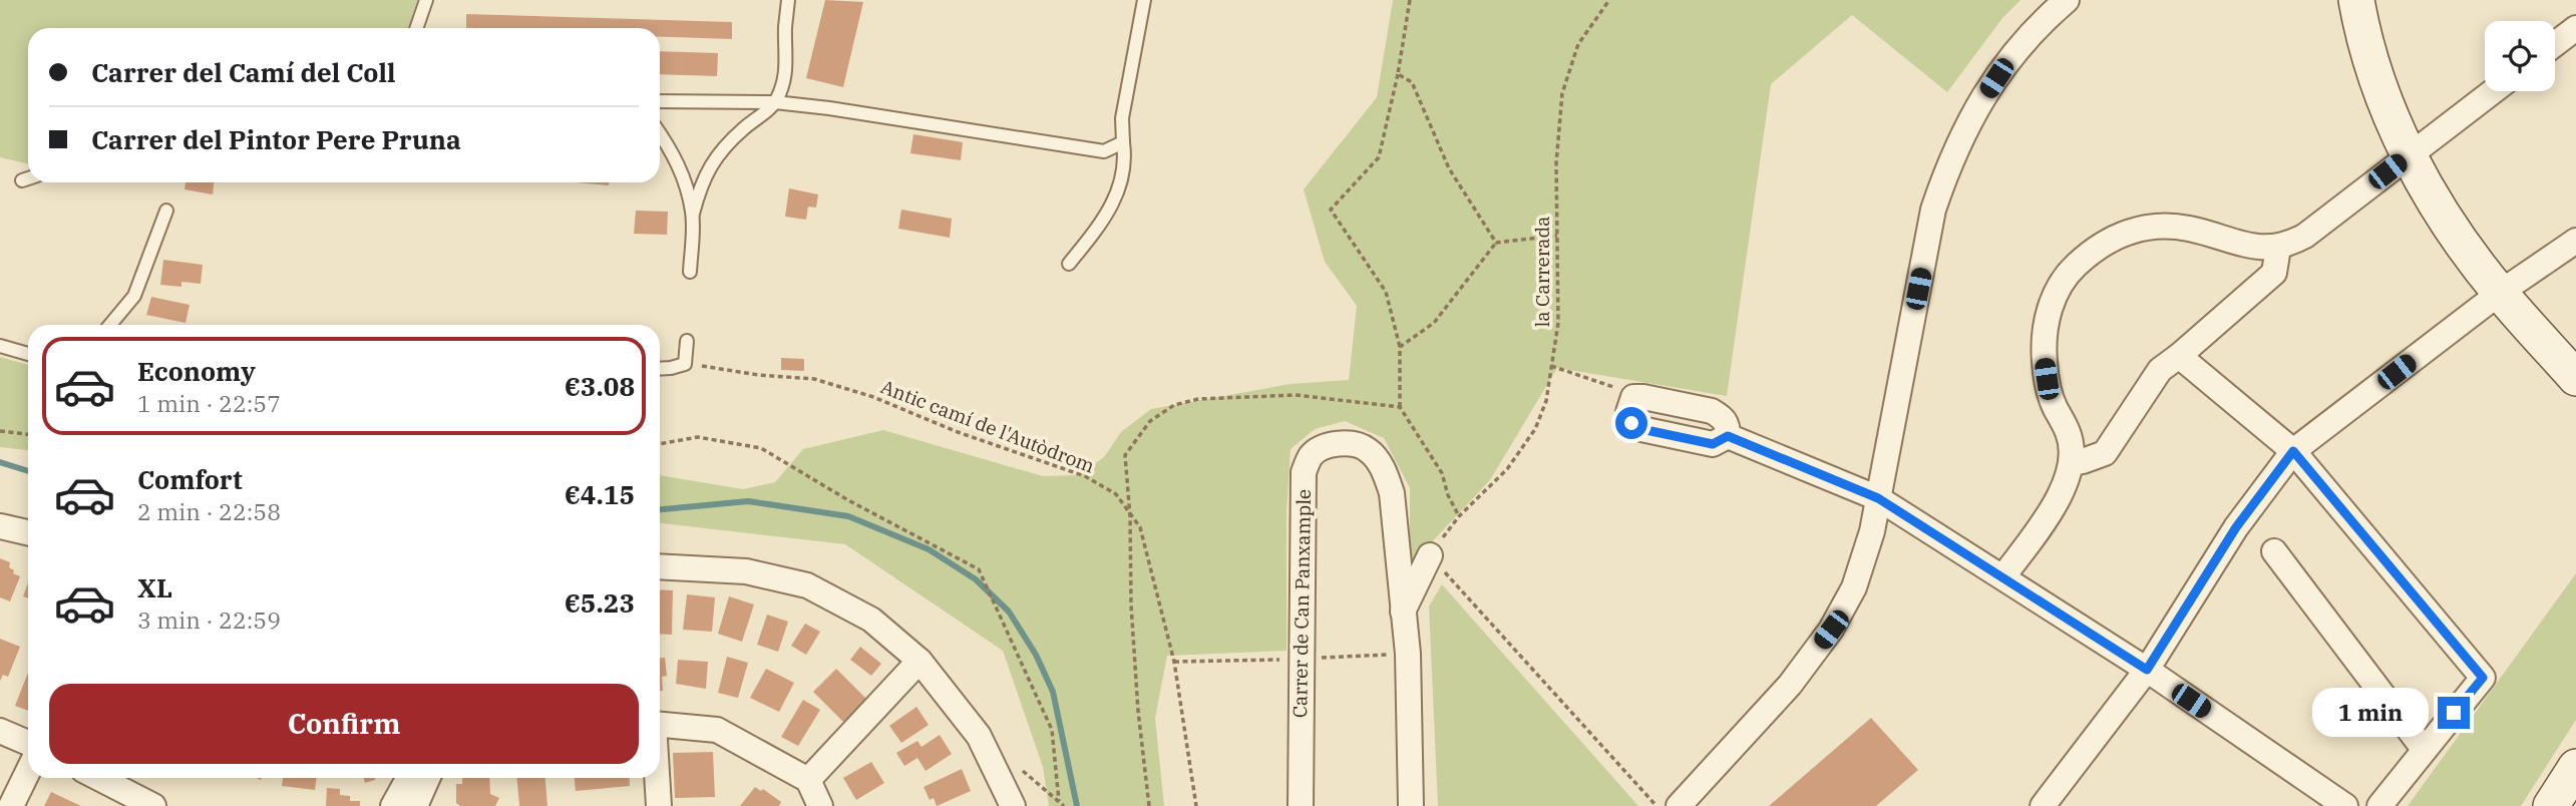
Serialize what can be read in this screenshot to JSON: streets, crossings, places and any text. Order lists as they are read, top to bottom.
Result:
{
  "streets": {
    "street": ["Carrer de Can Panxample"],
    "path": ["la Carrerada", "Antic camí de l'Autòdrom"]
  },
  "page": {
    "banner": ["Carrer del Camí del Coll", "Carrer del Pintor Pere Pruna"],
    "list": [
      {
        "name": "Economy",
        "note": "1 min · 22:57",
        "value": "€3.08"
      },
      {
        "name": "Comfort",
        "note": "2 min · 22:58",
        "value": "€4.15"
      },
      {
        "name": "XL",
        "note": "3 min · 22:59",
        "value": "€5.23"
      }
    ],
    "buttons": "Confirm",
    "bubble": "1 min"
  }
}
